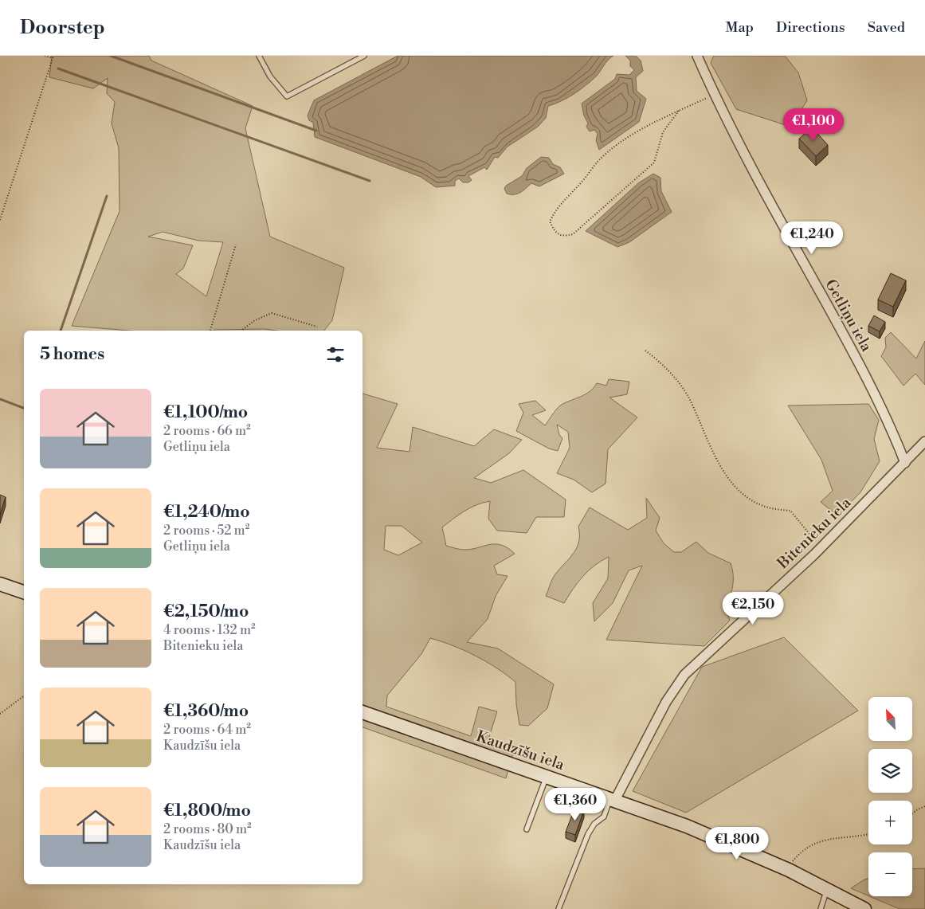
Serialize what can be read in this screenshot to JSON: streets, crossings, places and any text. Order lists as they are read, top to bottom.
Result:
{
  "streets": {
    "street": ["Getliņu iela", "Bitenieku iela", "Kaudzīšu iela"]
  },
  "crossings": [
    ["Getliņu iela", "Bitenieku iela"],
    ["Bitenieku iela", "Kaudzīšu iela"]
  ],
  "north": "top left",
  "page": {
    "header": "Doorstep",
    "nav": ["Map", "Directions", "Saved"],
    "price": [
      "€1,100",
      "€1,240",
      "€2,150",
      "€1,360",
      "€1,800"
    ],
    "heading": "5 homes",
    "list": [
      {
        "name": "€1,100/mo",
        "note": "2 rooms · 66 m² · Getliņu iela"
      },
      {
        "name": "€1,240/mo",
        "note": "2 rooms · 52 m² · Getliņu iela"
      },
      {
        "name": "€2,150/mo",
        "note": "4 rooms · 132 m² · Bitenieku iela"
      },
      {
        "name": "€1,360/mo",
        "note": "2 rooms · 64 m² · Kaudzīšu iela"
      },
      {
        "name": "€1,800/mo",
        "note": "2 rooms · 80 m² · Kaudzīšu iela"
      }
    ],
    "map_buttons": ["+", "−"]
  }
}
